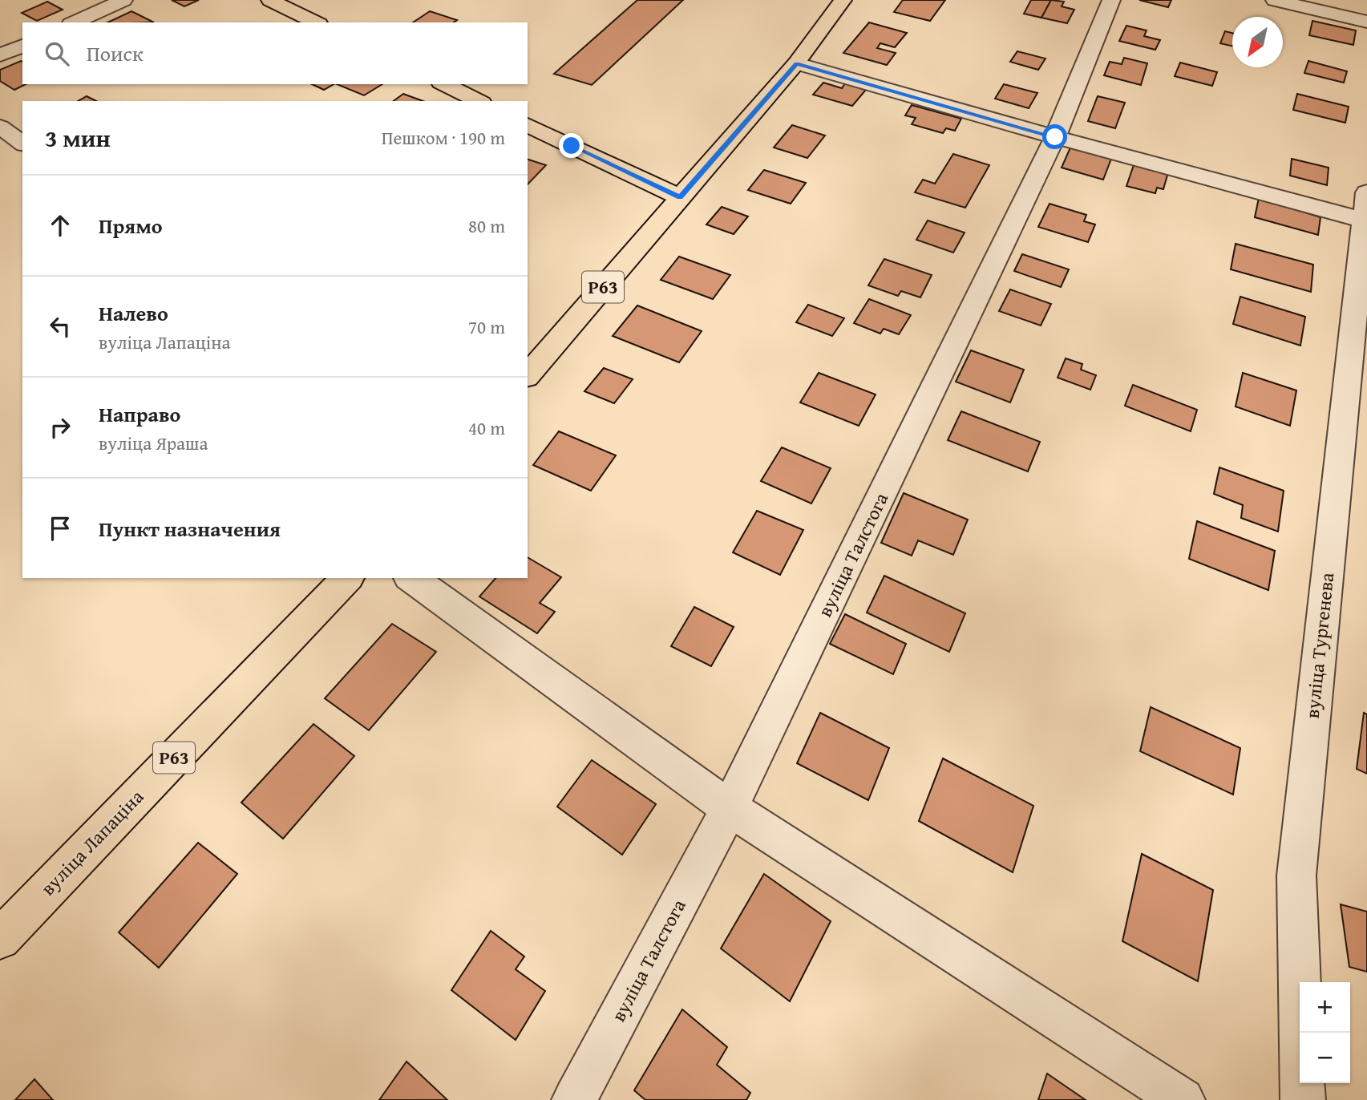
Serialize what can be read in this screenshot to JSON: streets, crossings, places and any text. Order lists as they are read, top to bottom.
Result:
{
  "streets": {
    "main road": ["Р63", "вуліца Лапаціна"],
    "street": ["вуліца Талстога", "вуліца Тургенева"]
  },
  "north": "bottom left",
  "page": {
    "search": "Поиск",
    "heading": ["3 мин", "Пешком · 190 m"],
    "list": [
      ["Прямо", "80 m"],
      ["Налево", "вуліца Лапаціна", "70 m"],
      ["Направо", "вуліца Яраша", "40 m"],
      "Пункт назначения"
    ],
    "map_buttons": ["+", "−"]
  }
}
